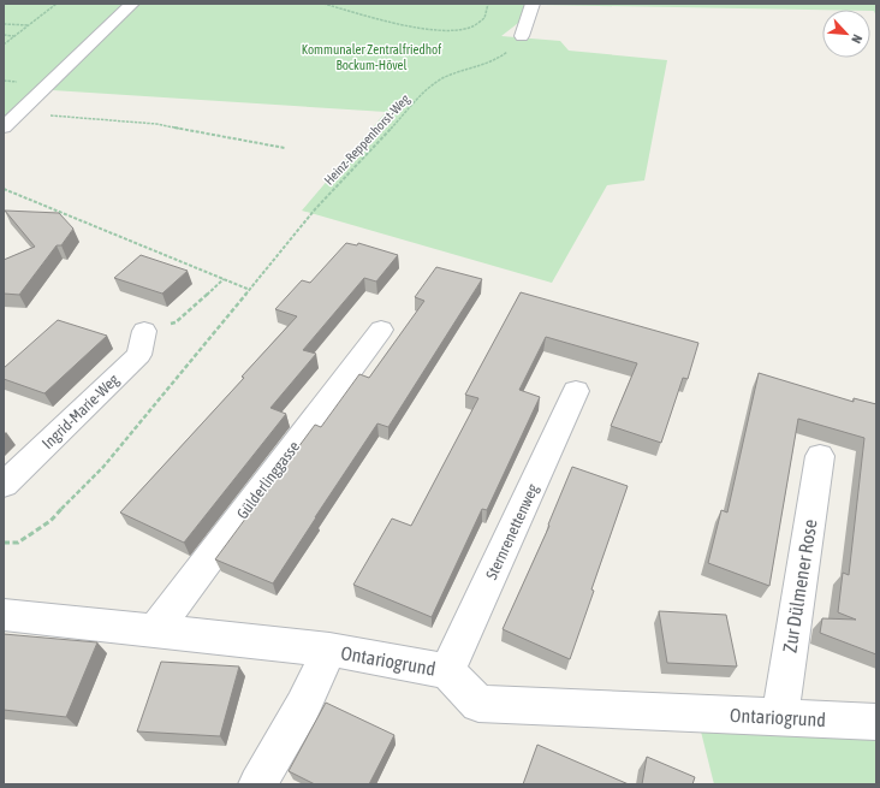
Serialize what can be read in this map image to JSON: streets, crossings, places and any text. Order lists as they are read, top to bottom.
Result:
{
  "streets": {
    "street": [
      "Ingrid-Marie-Weg",
      "Gülderlinggasse",
      "Sternrenettenweg",
      "Zur Dülmener Rose",
      "Ontariogrund"
    ],
    "path": ["Heinz-Reppenhorst-Weg"]
  },
  "crossings": [
    ["Gülderlinggasse", "Ontariogrund"],
    ["Sternrenettenweg", "Ontariogrund"],
    ["Zur Dülmener Rose", "Ontariogrund"]
  ],
  "parks": ["Kommunaler Zentralfriedhof Bockum-Hövel"],
  "north": "bottom right"
}
